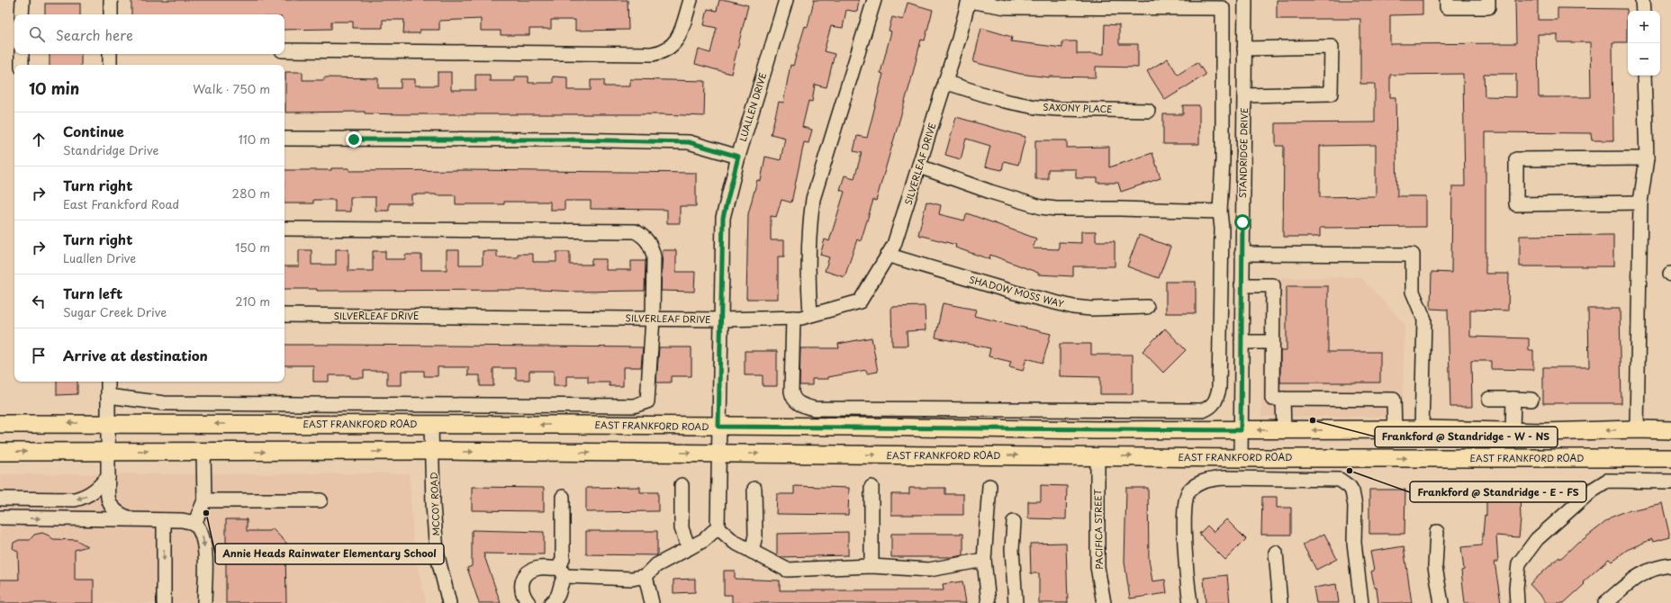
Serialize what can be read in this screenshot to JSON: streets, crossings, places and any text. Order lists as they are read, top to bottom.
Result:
{
  "streets": {
    "main road": ["EAST FRANKFORD ROAD"],
    "street": [
      "LUALLEN DRIVE",
      "SAXONY PLACE",
      "STANDRIDGE DRIVE",
      "SILVERLEAF DRIVE",
      "SHADOW MOSS WAY",
      "MCCOY ROAD",
      "PACIFICA STREET"
    ]
  },
  "crossings": [
    ["LUALLEN DRIVE", "SILVERLEAF DRIVE"],
    ["LUALLEN DRIVE", "EAST FRANKFORD ROAD"],
    ["SAXONY PLACE", "SILVERLEAF DRIVE"],
    ["STANDRIDGE DRIVE", "EAST FRANKFORD ROAD"],
    ["SILVERLEAF DRIVE", "SHADOW MOSS WAY"],
    ["EAST FRANKFORD ROAD", "MCCOY ROAD"],
    ["EAST FRANKFORD ROAD", "PACIFICA STREET"]
  ],
  "places": ["Frankford @ Standridge - W - NS", "Frankford @ Standridge - E - FS", "Annie Heads Rainwater Elementary School"],
  "page": {
    "map_buttons": ["+", "−"],
    "search": "Search here",
    "heading": ["10 min", "Walk · 750 m"],
    "list": [
      ["Continue", "Standridge Drive", "110 m"],
      ["Turn right", "East Frankford Road", "280 m"],
      ["Turn right", "Luallen Drive", "150 m"],
      ["Turn left", "Sugar Creek Drive", "210 m"],
      "Arrive at destination"
    ]
  }
}
